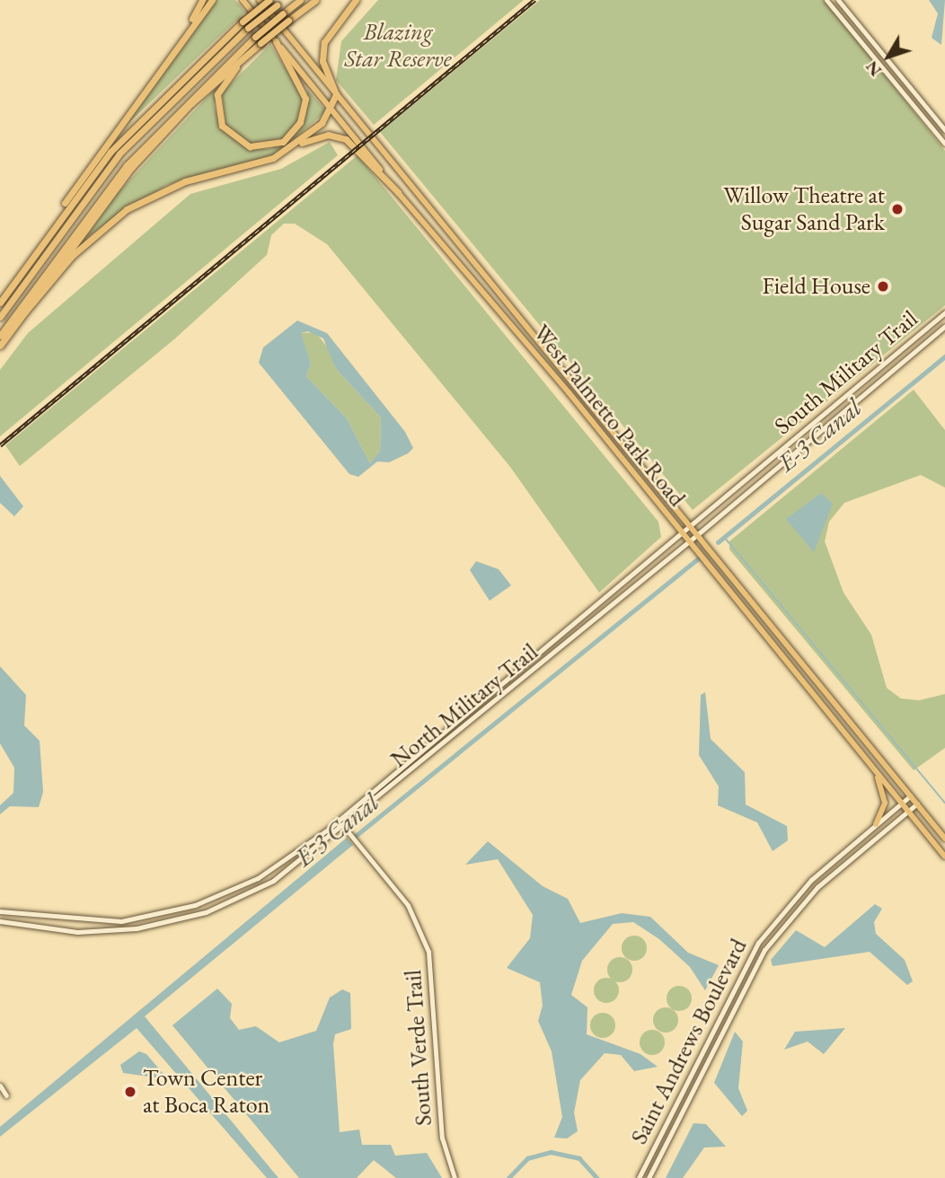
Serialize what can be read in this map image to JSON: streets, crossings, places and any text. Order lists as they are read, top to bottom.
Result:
{
  "streets": {
    "main road": ["West Palmetto Park Road"],
    "street": [
      "South Military Trail",
      "North Military Trail",
      "Saint Andrews Boulevard",
      "South Verde Trail"
    ]
  },
  "crossings": [
    ["South Military Trail", "West Palmetto Park Road"],
    ["South Military Trail", "North Military Trail"],
    ["West Palmetto Park Road", "North Military Trail"],
    ["West Palmetto Park Road", "Saint Andrews Boulevard"],
    ["North Military Trail", "South Verde Trail"]
  ],
  "water": ["E-3 Canal"],
  "parks": ["Blazing Star Reserve"],
  "places": ["Willow Theatre at Sugar Sand Park", "Field House", "Town Center at Boca Raton"],
  "north": "bottom left"
}
